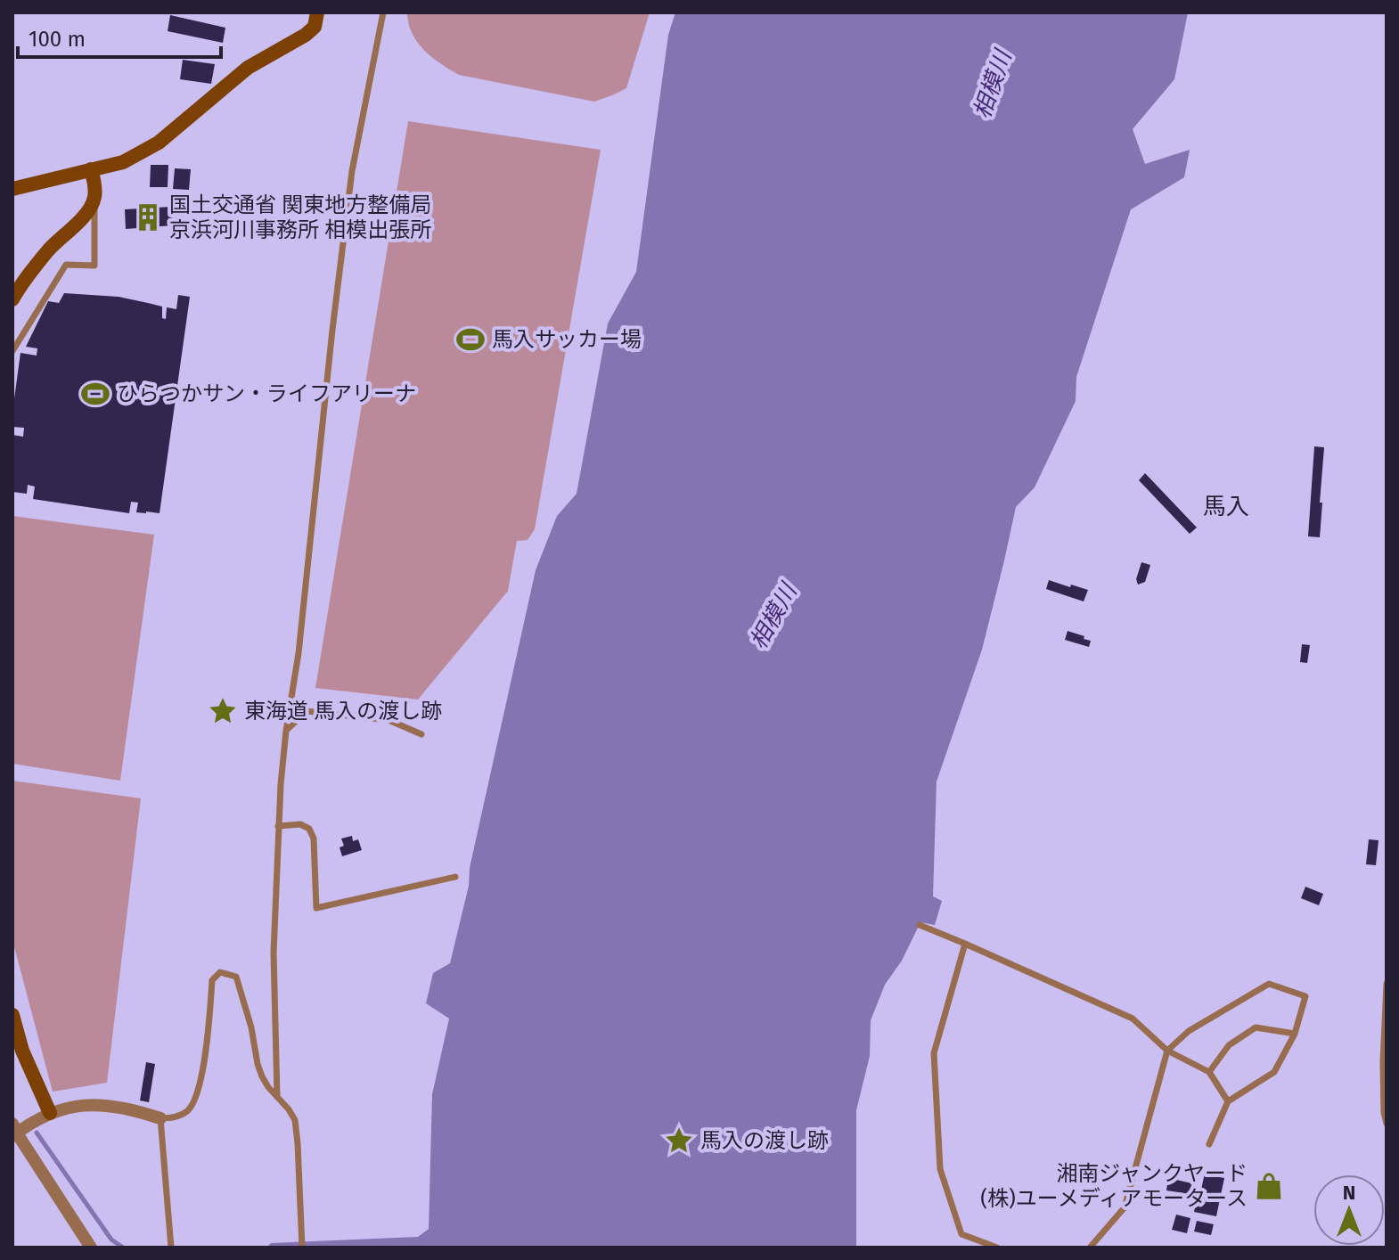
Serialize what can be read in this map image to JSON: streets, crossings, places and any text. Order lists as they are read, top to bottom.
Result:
{
  "districts": ["馬入"],
  "water": ["相模川"],
  "places": {
    "building": ["国土交通省 関東地方整備局 京浜河川事務所 相模出張所"],
    "sports": ["馬入サッカー場", "ひらつかサン・ライフアリーナ"],
    "place": ["東海道 馬入の渡し跡", "馬入の渡し跡"],
    "shop": ["湘南ジャンクヤード (株)ユーメディアモータース"]
  },
  "scale_bar": "100 m",
  "north": "top"
}
